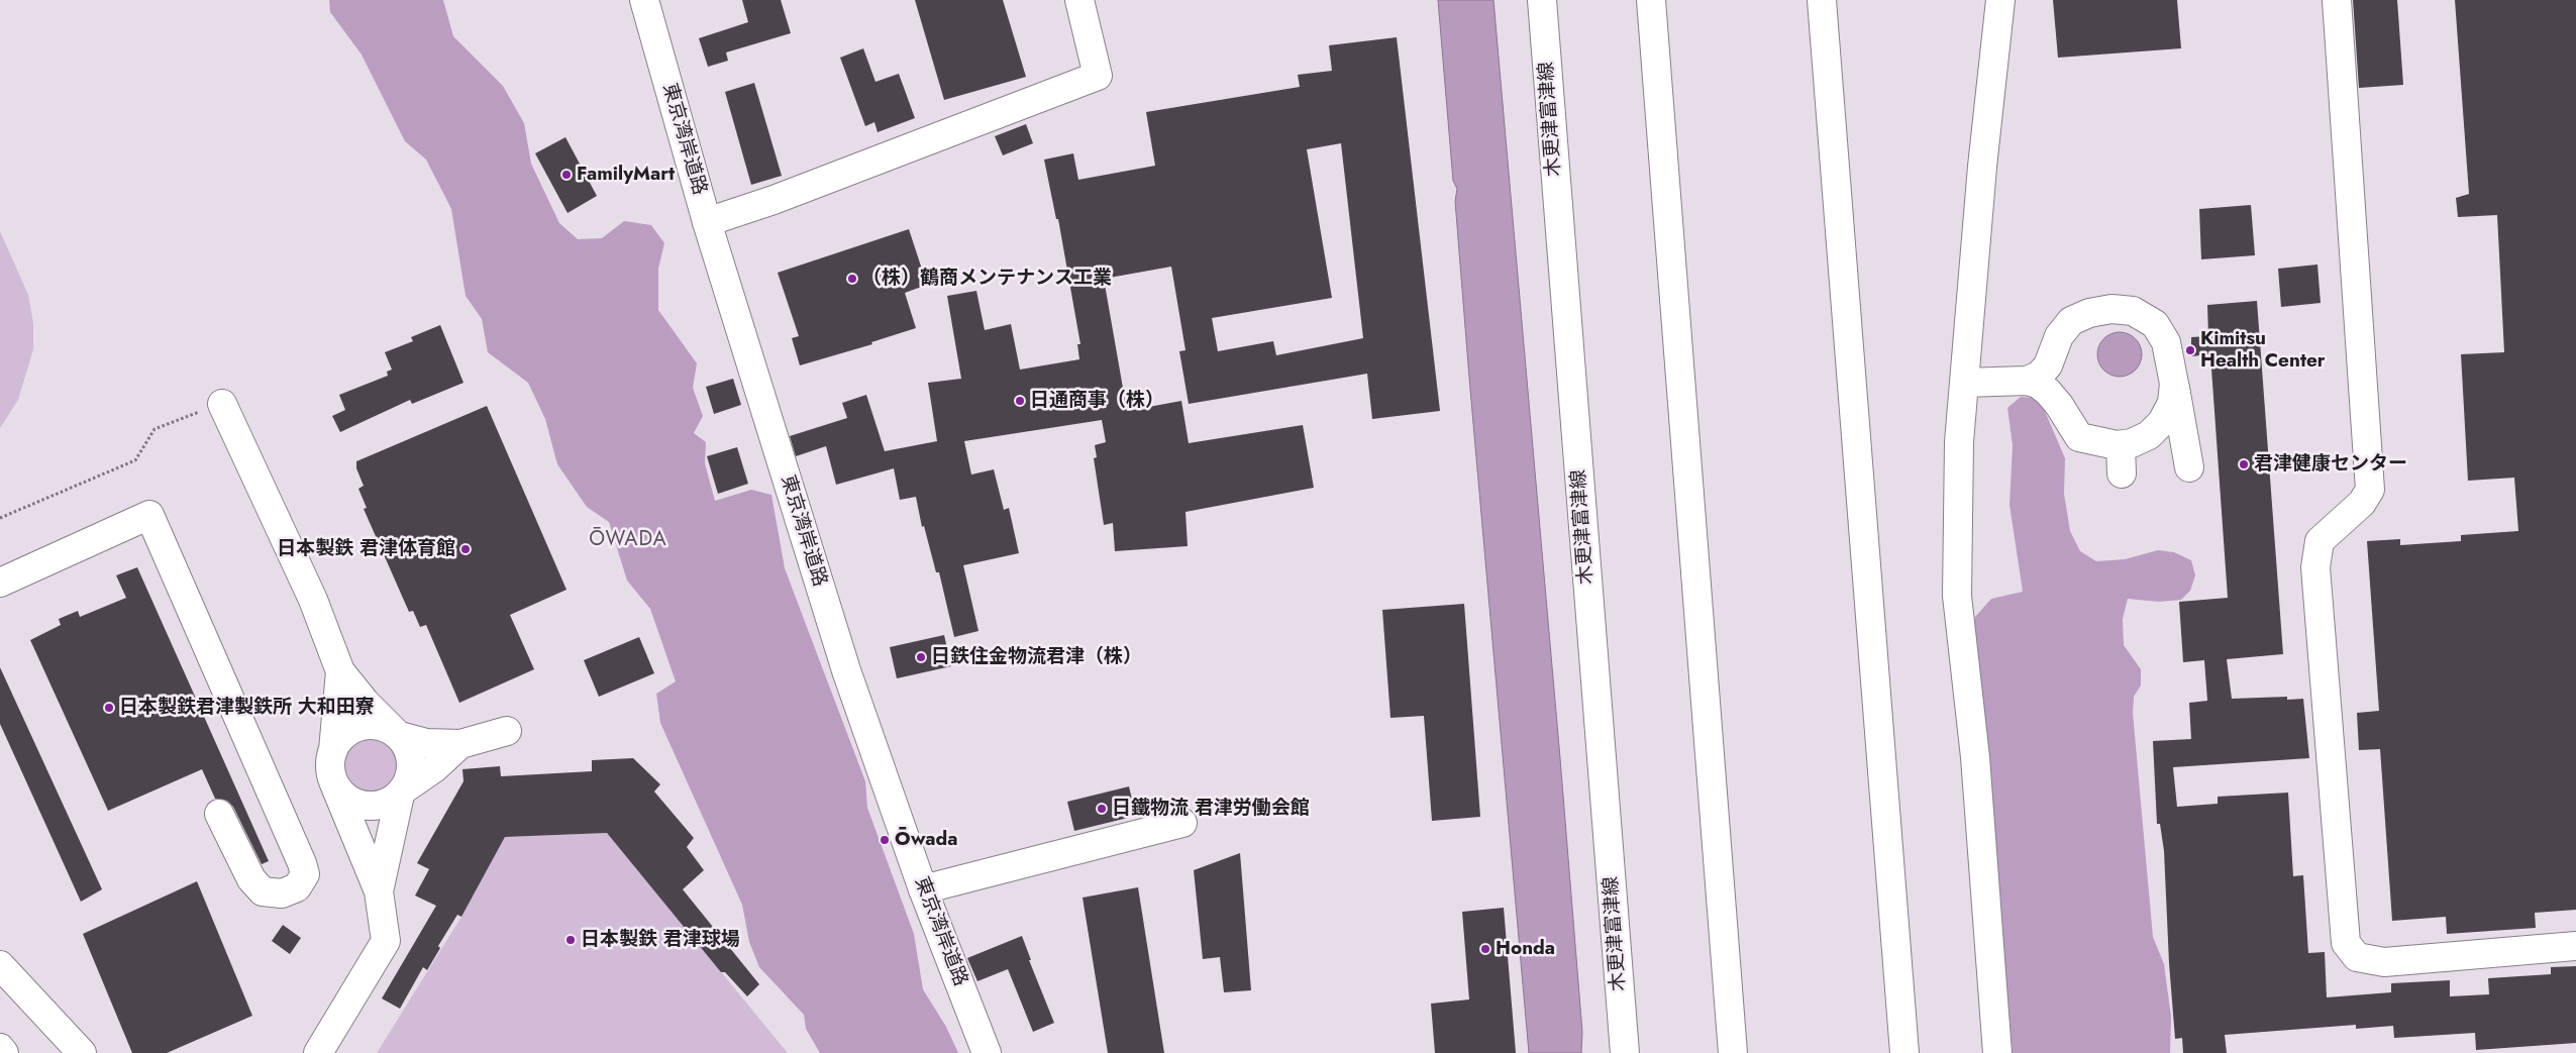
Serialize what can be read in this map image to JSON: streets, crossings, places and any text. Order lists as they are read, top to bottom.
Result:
{
  "streets": {
    "main road": ["木更津富津線", "東京湾岸道路"]
  },
  "districts": ["ŌWADA"],
  "places": [
    "FamilyMart",
    "（株）鶴商メンテナンス工業",
    "Kimitsu Health Center",
    "日通商事（株）",
    "君津健康センター",
    "日本製鉄 君津体育館",
    "日鉄住金物流君津（株）",
    "日本製鉄君津製鉄所 大和田寮",
    "日鐵物流 君津労働会館",
    "Ōwada",
    "日本製鉄 君津球場",
    "Honda"
  ]
}
